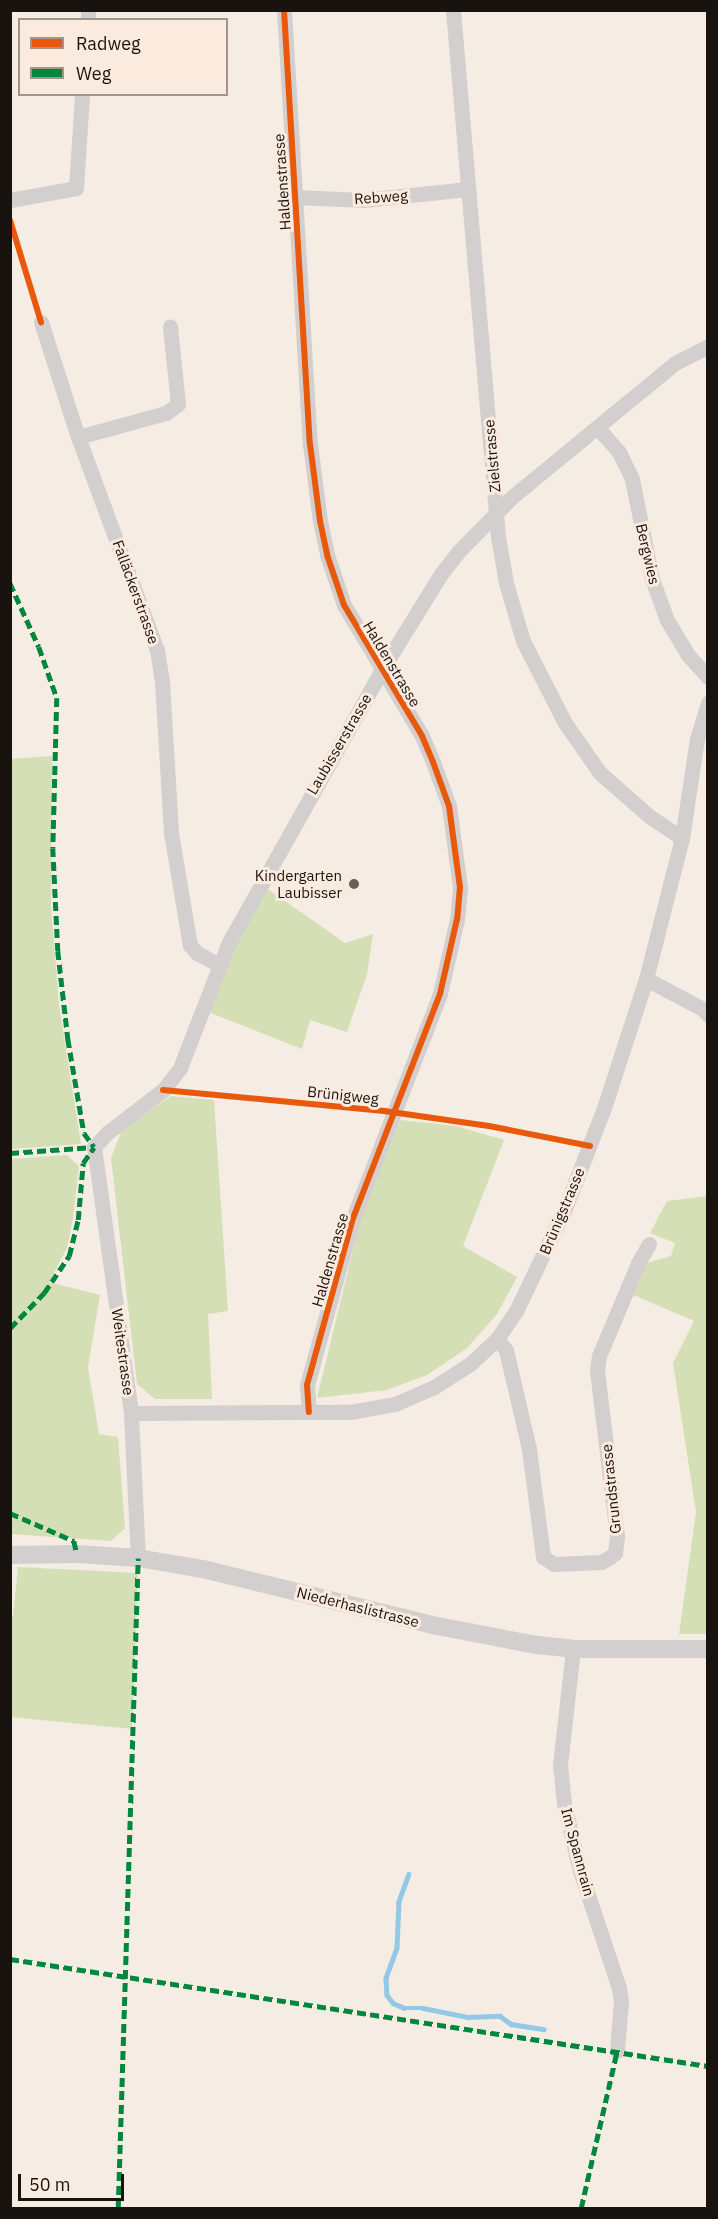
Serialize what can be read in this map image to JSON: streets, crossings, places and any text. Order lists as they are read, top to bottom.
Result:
{
  "streets": {
    "street": [
      "Haldenstrasse",
      "Rebweg",
      "Zielstrasse",
      "Bergwies",
      "Falläckerstrasse",
      "Laubisserstrasse",
      "Brünigstrasse",
      "Weitestrasse",
      "Grundstrasse",
      "Niederhaslistrasse",
      "Im Spannrain"
    ],
    "cycle path": ["Brünigweg"]
  },
  "crossings": [
    ["Haldenstrasse", "Rebweg"],
    ["Haldenstrasse", "Laubisserstrasse"],
    ["Haldenstrasse", "Brünigstrasse"],
    ["Rebweg", "Zielstrasse"],
    ["Zielstrasse", "Laubisserstrasse"],
    ["Zielstrasse", "Brünigstrasse"],
    ["Bergwies", "Laubisserstrasse"],
    ["Falläckerstrasse", "Laubisserstrasse"],
    ["Laubisserstrasse", "Weitestrasse"],
    ["Brünigstrasse", "Weitestrasse"],
    ["Brünigstrasse", "Grundstrasse"],
    ["Weitestrasse", "Niederhaslistrasse"],
    ["Niederhaslistrasse", "Im Spannrain"]
  ],
  "places": ["Kindergarten Laubisser"],
  "legend": ["Radweg", "Weg"],
  "scale_bar": "50 m"
}
